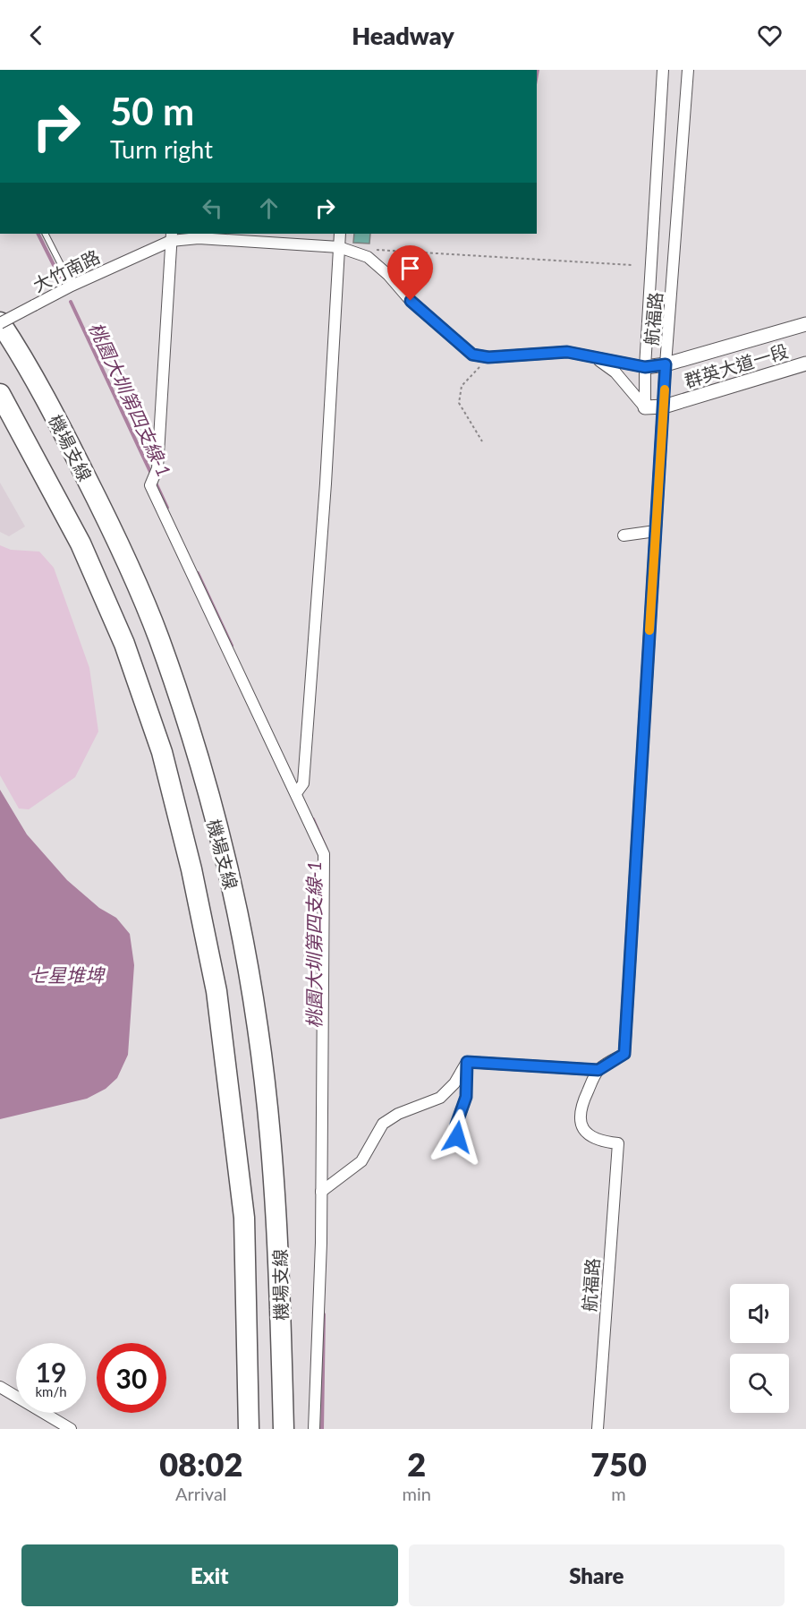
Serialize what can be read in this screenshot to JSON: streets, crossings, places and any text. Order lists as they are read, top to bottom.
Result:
{
  "streets": {
    "highway": ["機場支線"],
    "street": ["大竹南路", "航福路", "群英大道一段"]
  },
  "crossings": [
    ["大竹南路", "機場支線"],
    ["航福路", "群英大道一段"]
  ],
  "water": ["桃園大圳第四支線-1", "七星堆埤"],
  "page": {
    "header": "Headway",
    "turn": ["50 m", "Turn right"],
    "speed": "19 km/h",
    "limit": "30",
    "eta": [
      "08:02",
      "Arrival",
      "2",
      "min",
      "750",
      "m"
    ],
    "buttons": ["Exit", "Share"]
  }
}
